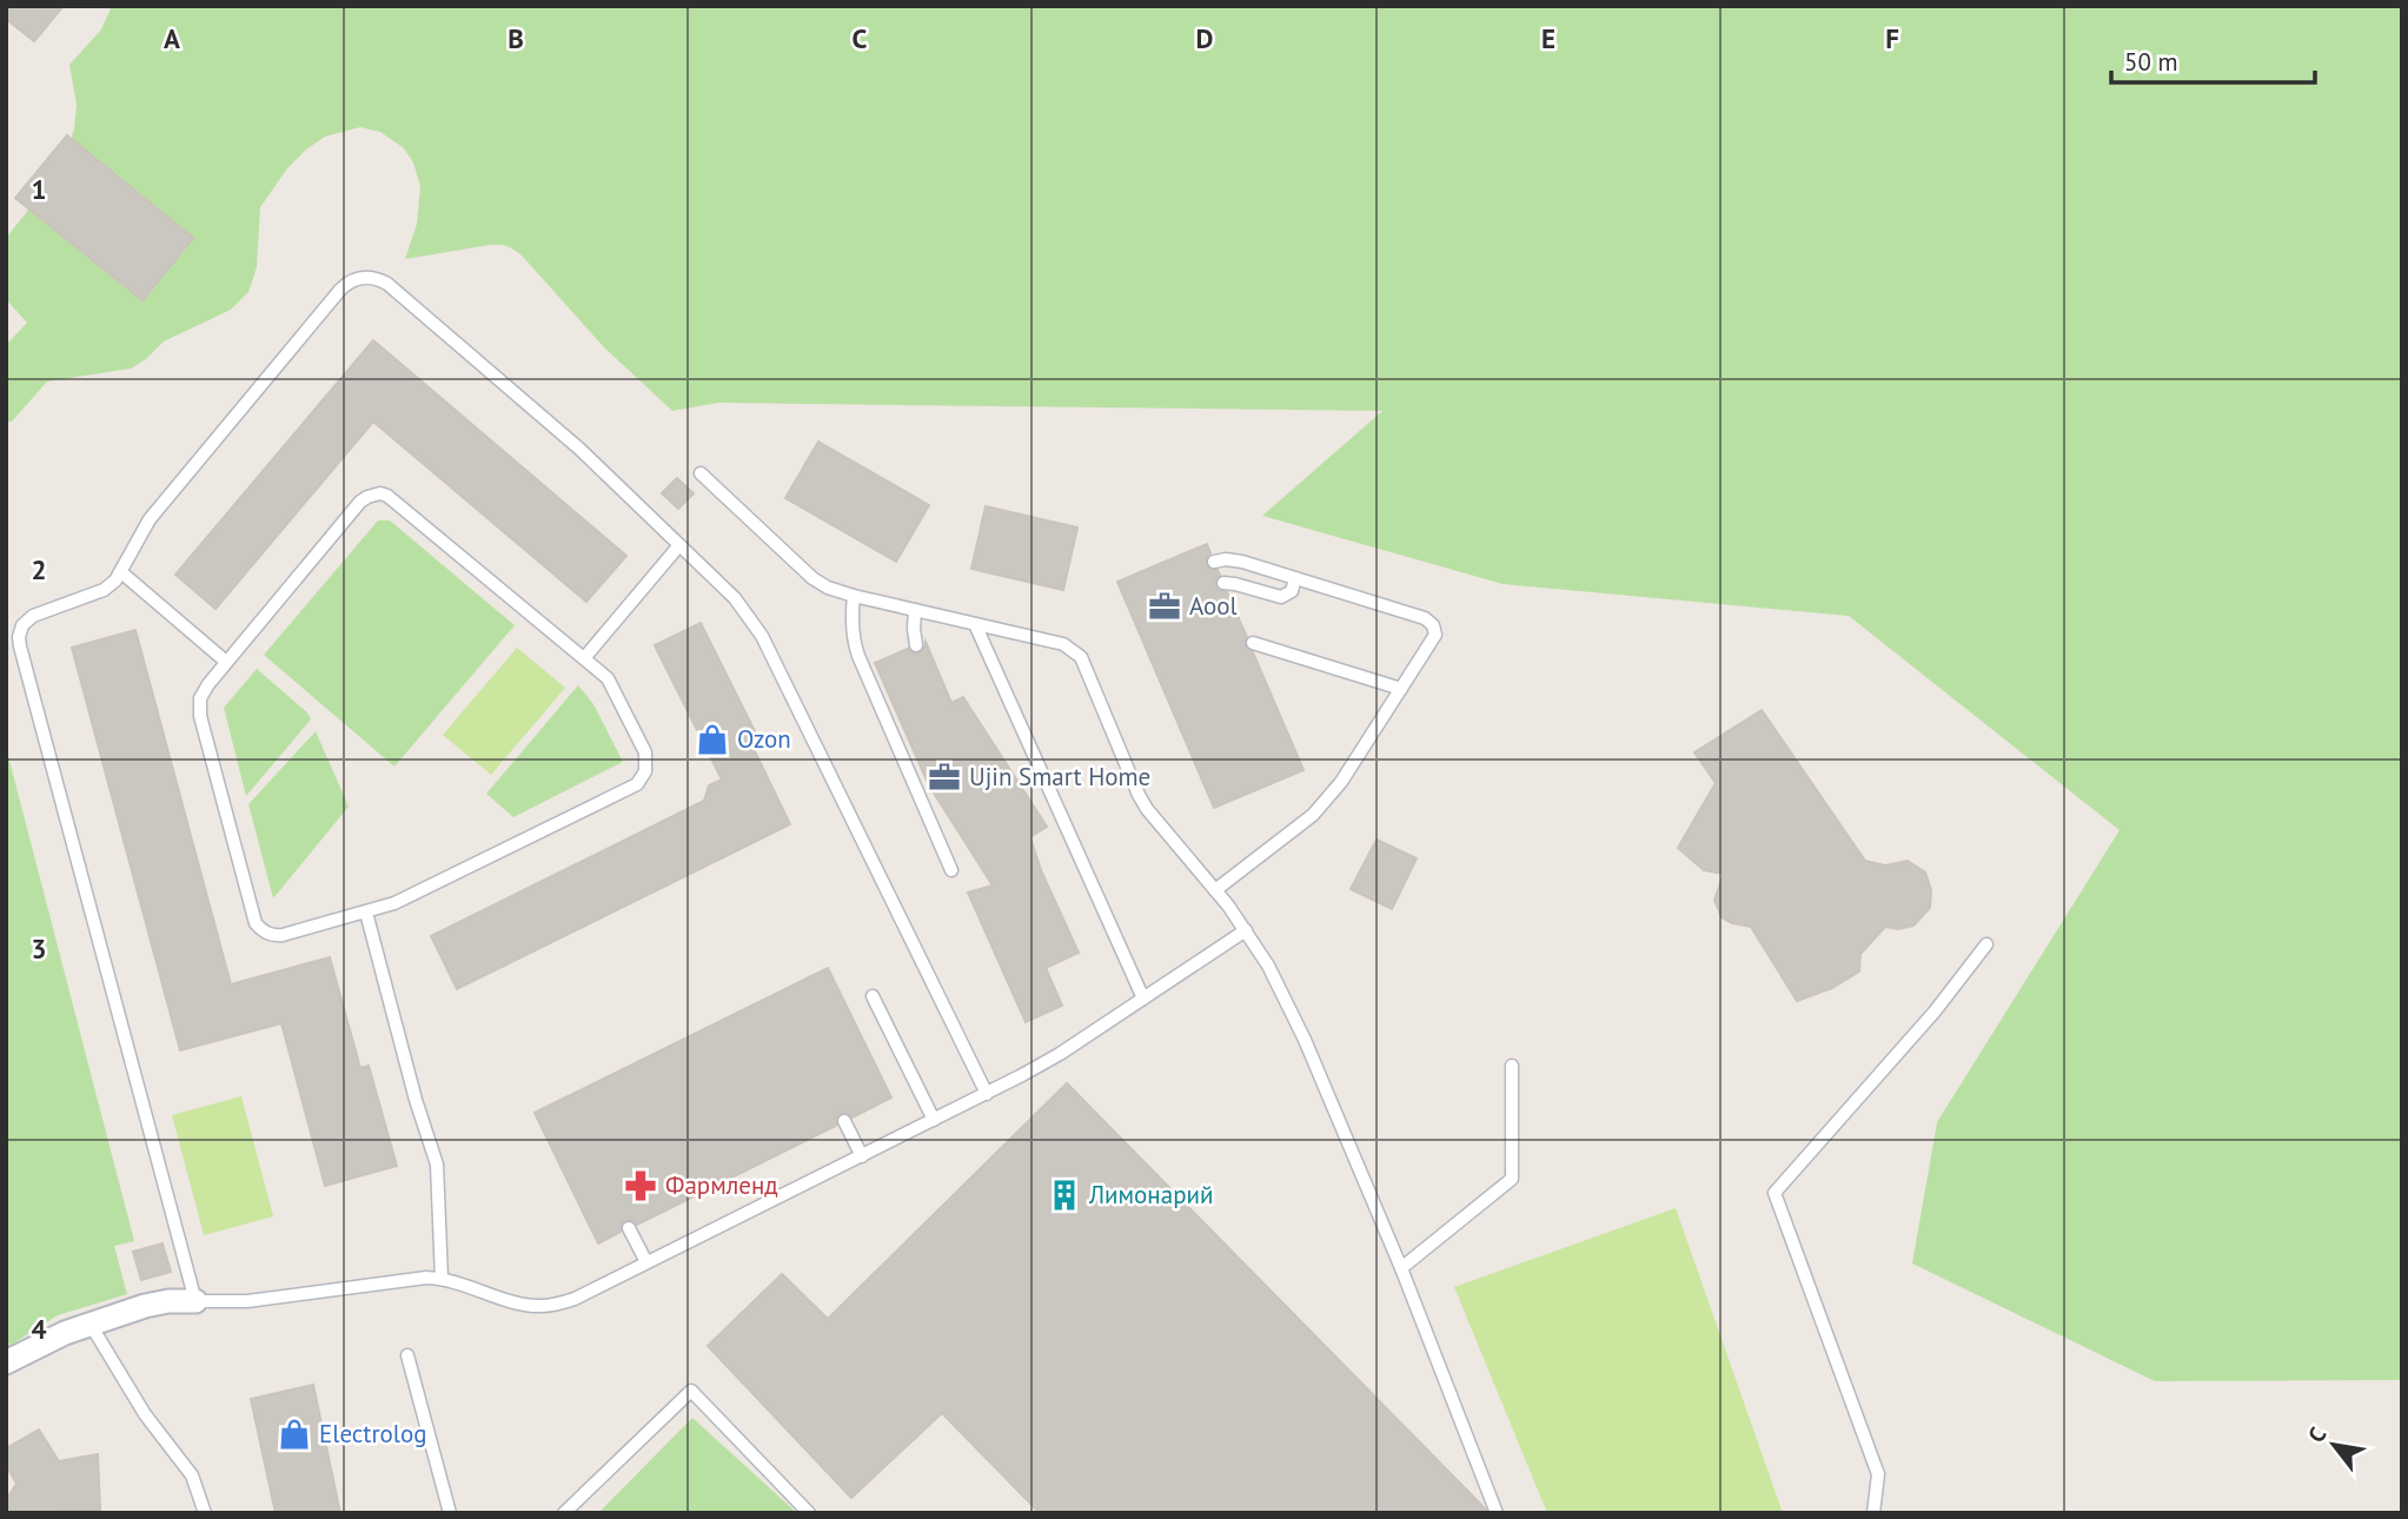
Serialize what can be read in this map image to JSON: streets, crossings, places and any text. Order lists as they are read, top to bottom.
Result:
{
  "places": {
    "office": ["Aool", "Ujin Smart Home"],
    "shop": ["Ozon", "Electrolog"],
    "pharmacy": ["Фармленд"],
    "building": ["Лимонарий"]
  },
  "scale_bar": "50 m",
  "north": "top left",
  "grid": {
    "columns": [
      "A",
      "B",
      "C",
      "D",
      "E",
      "F"
    ],
    "rows": [
      "1",
      "2",
      "3",
      "4"
    ]
  }
}
